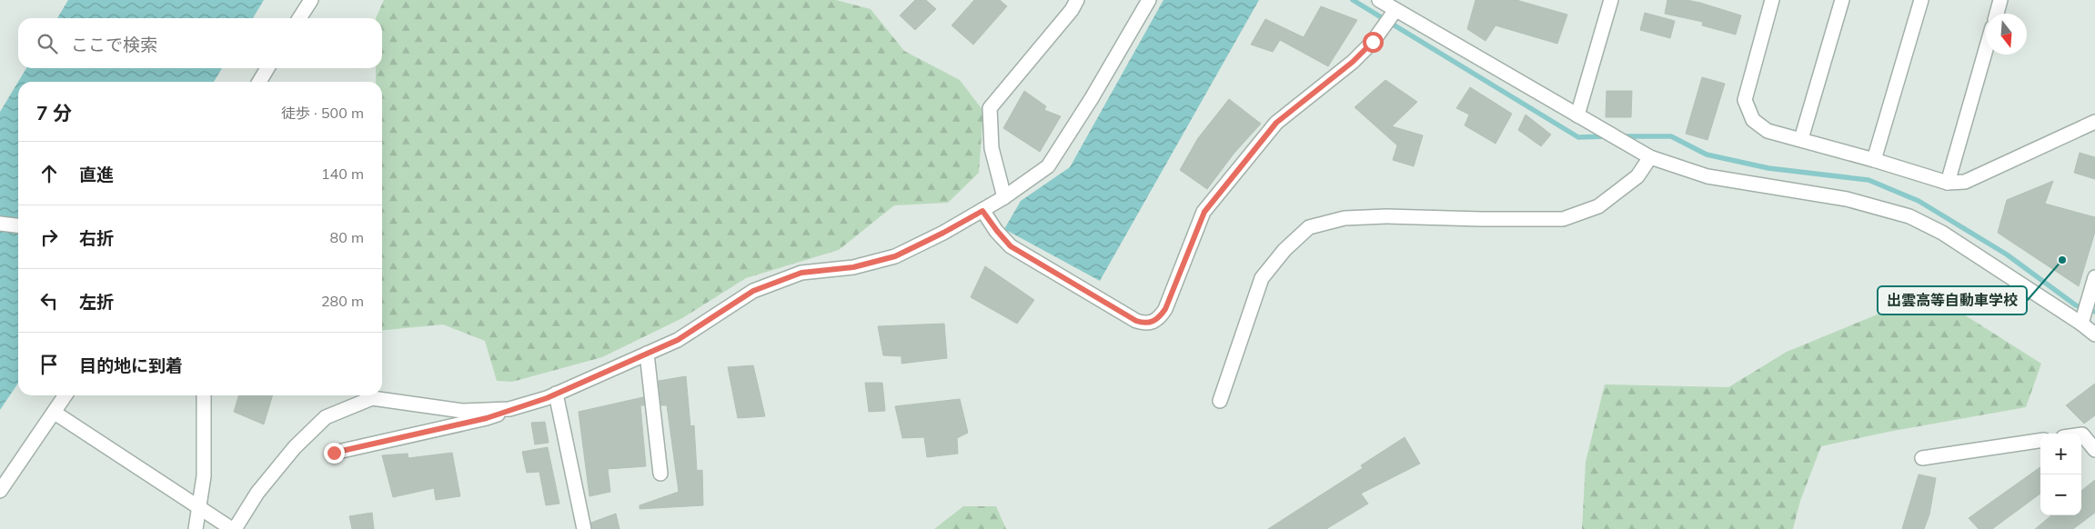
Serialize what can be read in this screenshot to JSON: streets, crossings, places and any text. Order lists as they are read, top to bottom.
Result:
{
  "places": ["出雲高等自動車学校"],
  "north": "bottom",
  "page": {
    "search": "ここで検索",
    "heading": ["7 分", "徒歩 · 500 m"],
    "list": [
      ["直進", "140 m"],
      ["右折", "80 m"],
      ["左折", "280 m"],
      "目的地に到着"
    ],
    "map_buttons": ["+", "−"]
  }
}
